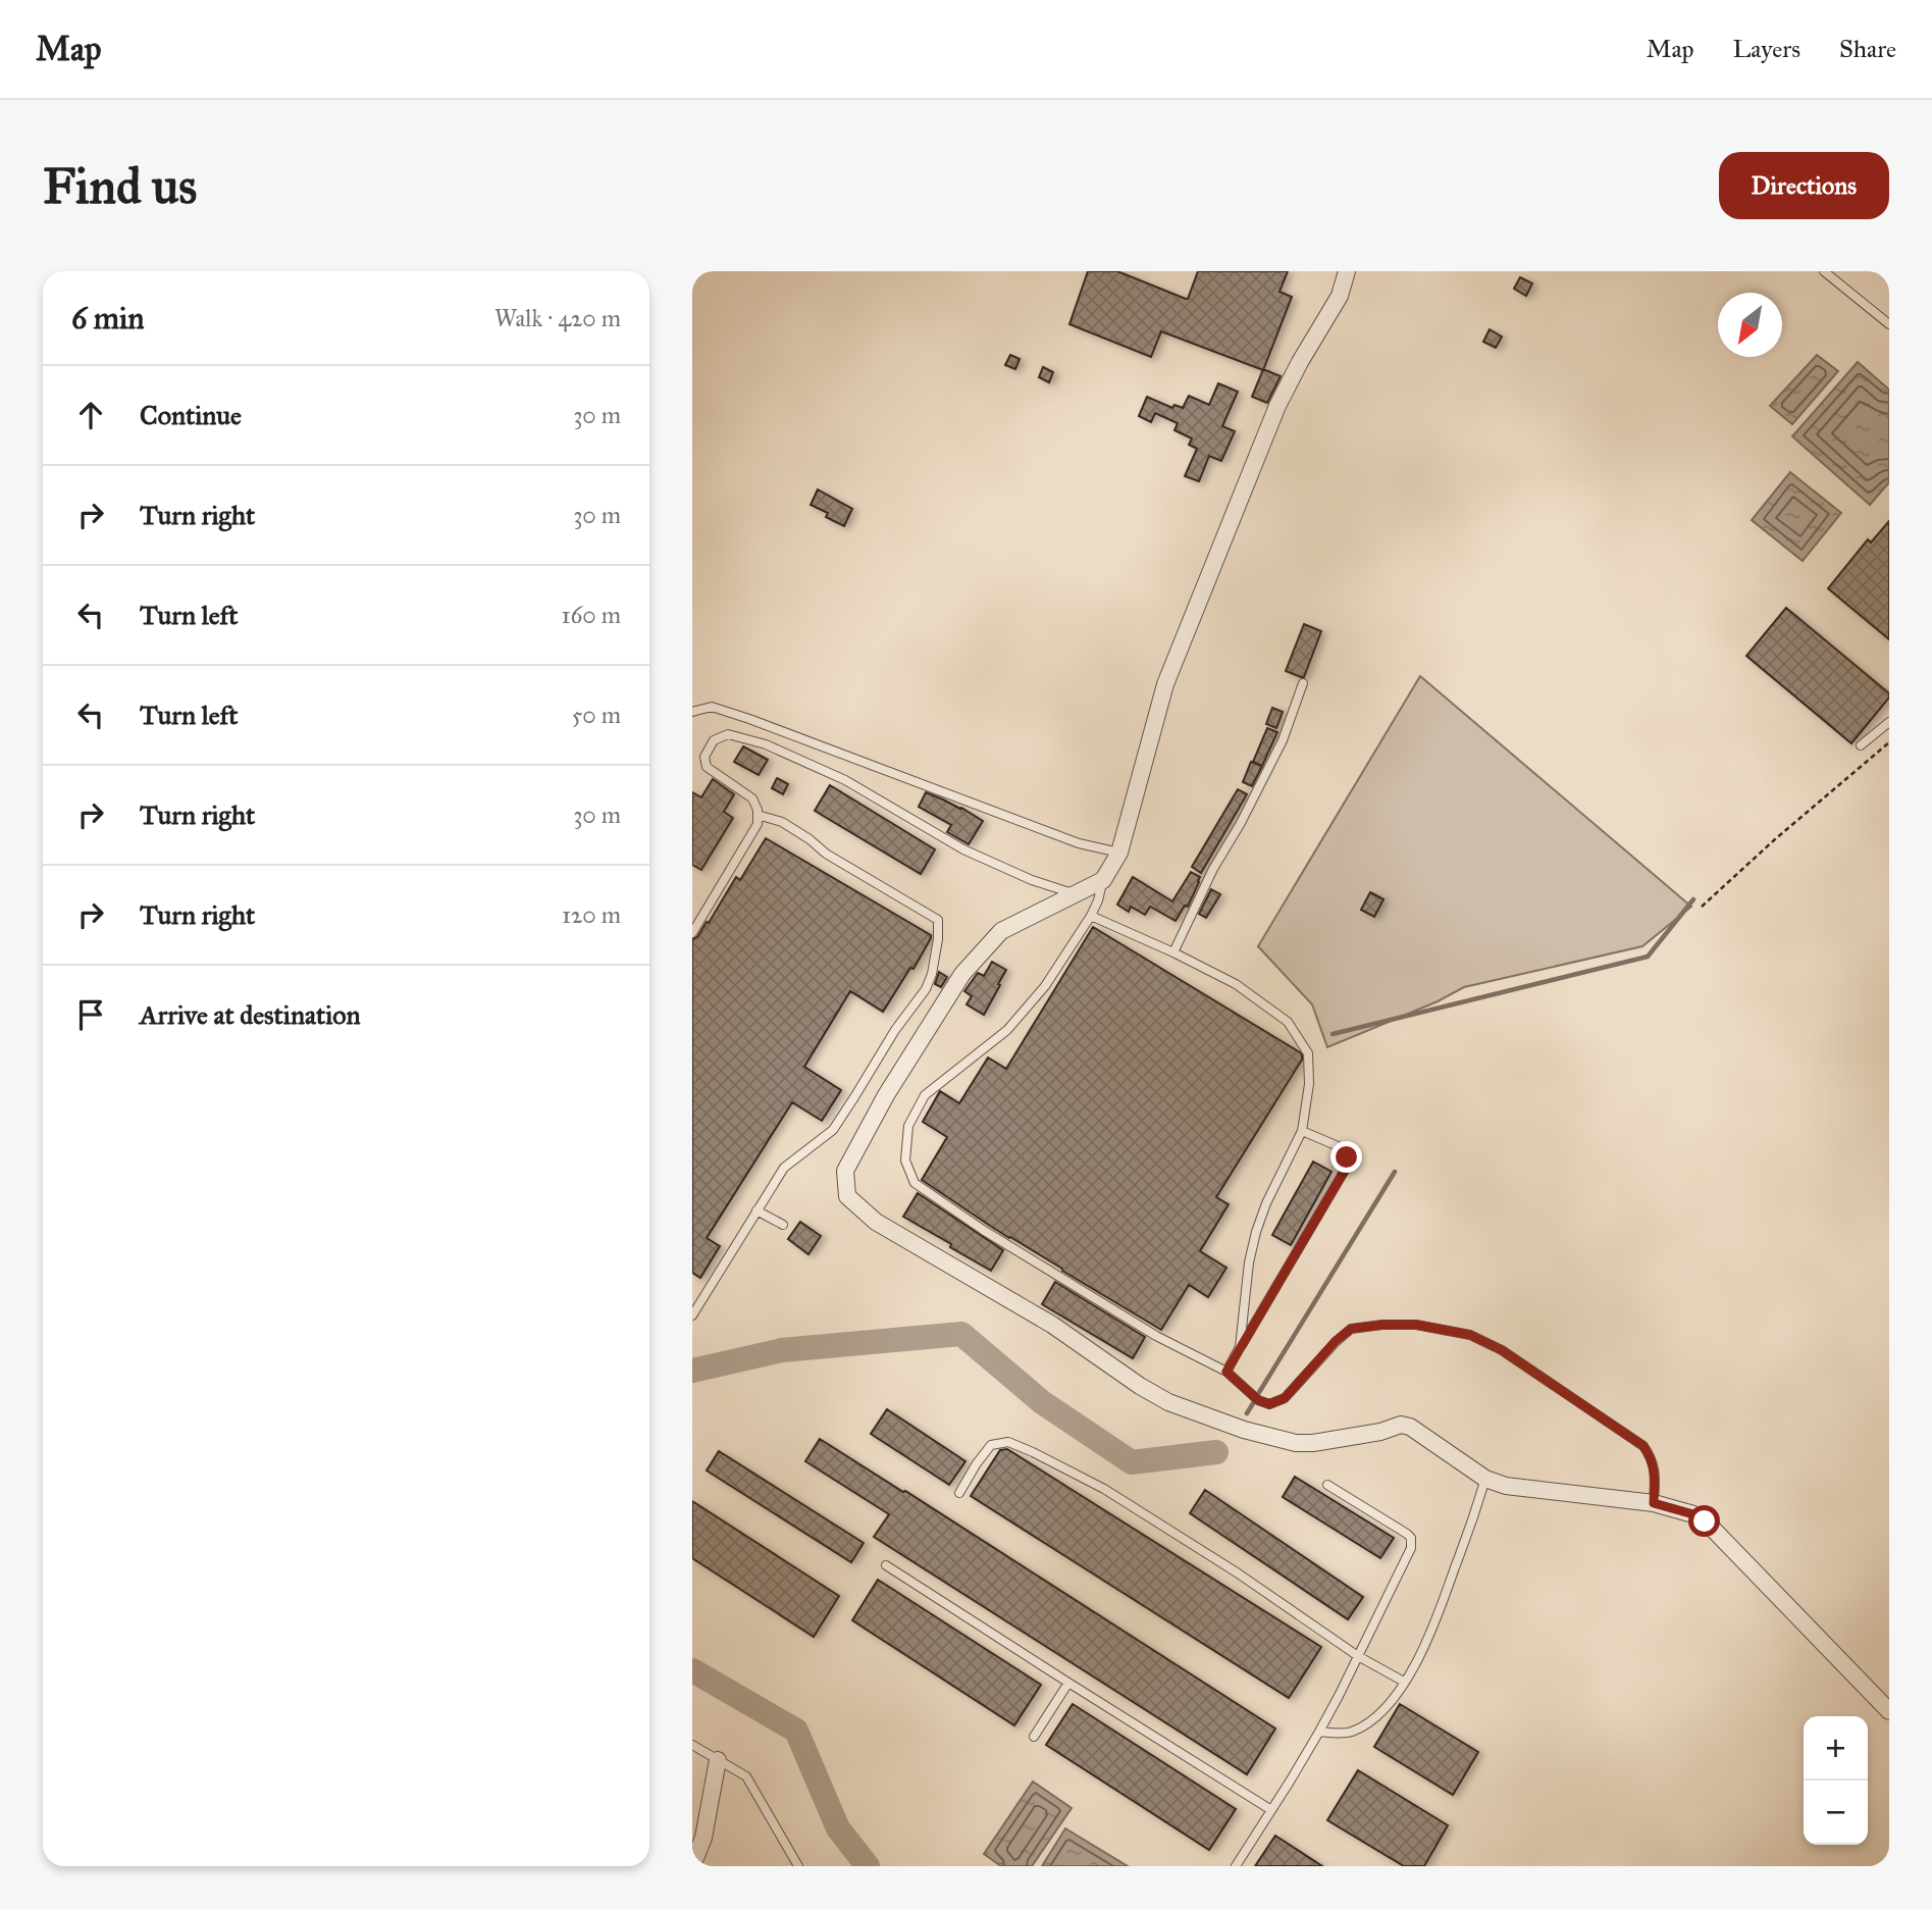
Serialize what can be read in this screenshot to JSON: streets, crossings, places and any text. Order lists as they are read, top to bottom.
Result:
{
  "north": "bottom left",
  "page": {
    "header": "Map",
    "nav": ["Map", "Layers", "Share"],
    "buttons": "Directions",
    "title": "Find us",
    "heading": ["6 min", "Walk · 420 m"],
    "list": [
      ["Continue", "30 m"],
      ["Turn right", "30 m"],
      ["Turn left", "160 m"],
      ["Turn left", "50 m"],
      ["Turn right", "30 m"],
      ["Turn right", "120 m"],
      "Arrive at destination"
    ],
    "map_buttons": ["+", "−"]
  }
}
